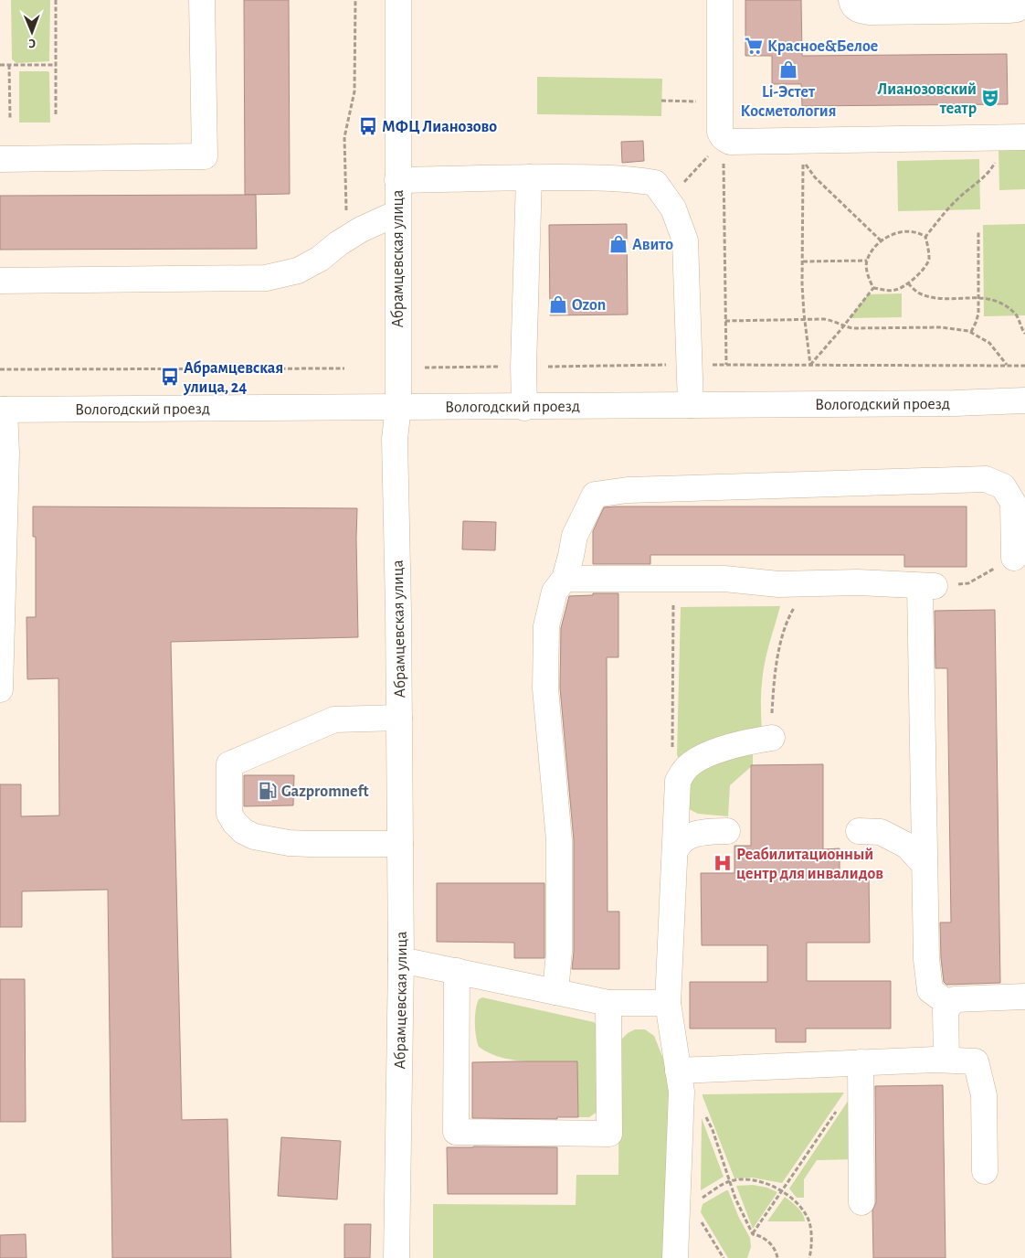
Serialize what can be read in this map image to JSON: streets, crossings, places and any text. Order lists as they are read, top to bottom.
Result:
{
  "streets": {
    "street": ["Абрамцевская улица", "Вологодский проезд"]
  },
  "crossings": [
    ["Абрамцевская улица", "Вологодский проезд"]
  ],
  "places": {
    "supermarket": ["Красное&Белое"],
    "shop": ["Li-Эстет Косметология", "Авито", "Ozon"],
    "theatre": ["Лианозовский театр"],
    "bus stop": ["МФЦ Лианозово", "Абрамцевская улица, 24"],
    "fuel station": ["Gazpromneft"],
    "hospital": ["Реабилитационный центр для инвалидов"]
  },
  "north": "bottom"
}
